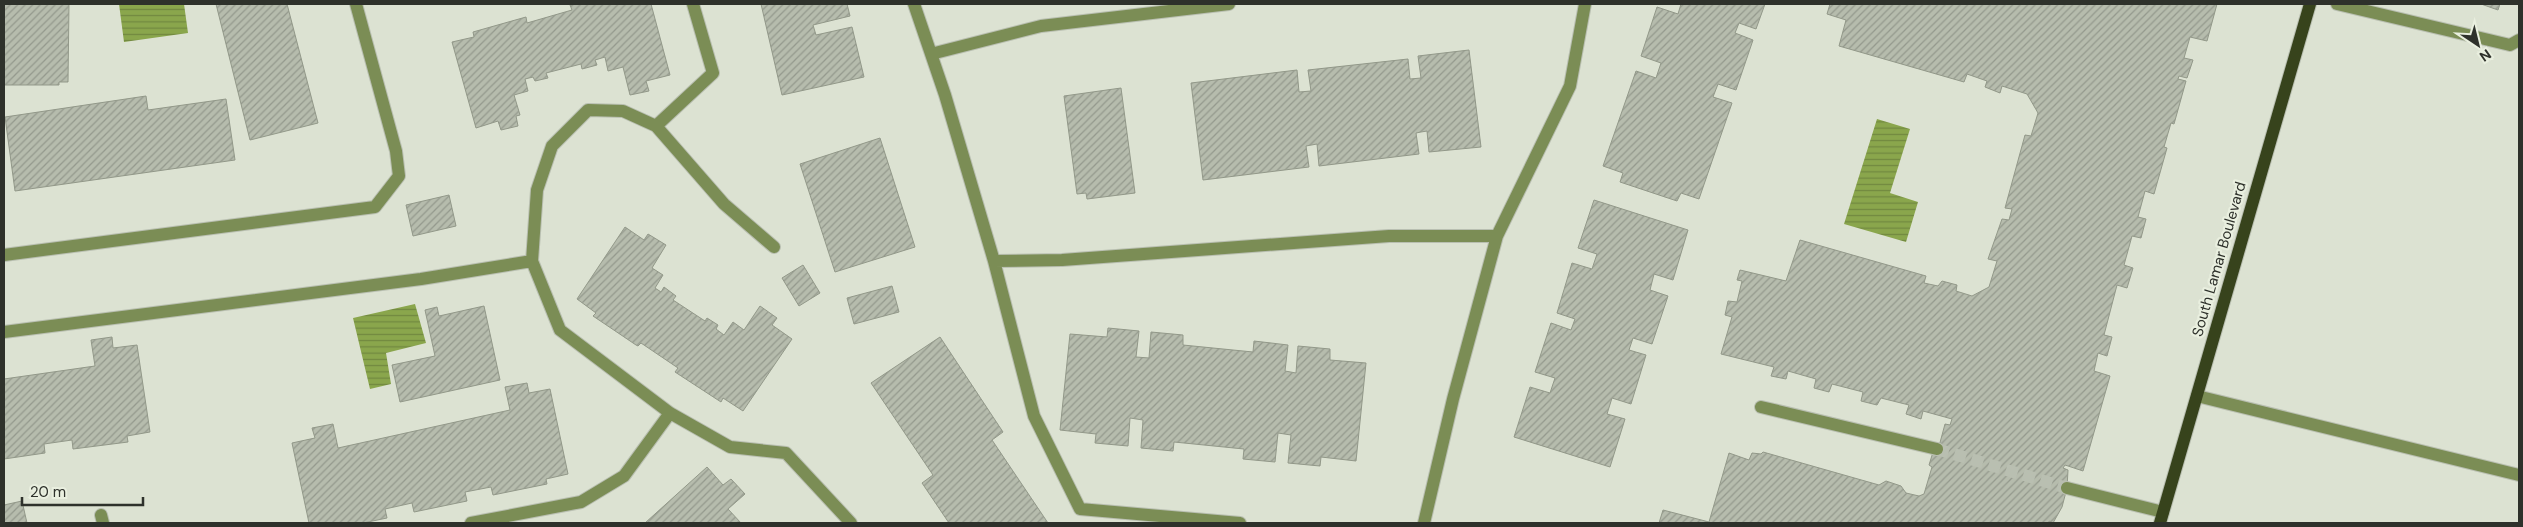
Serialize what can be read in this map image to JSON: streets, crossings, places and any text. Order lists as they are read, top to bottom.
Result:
{
  "streets": {
    "main road": ["South Lamar Boulevard"]
  },
  "scale_bar": "20 m",
  "north": "bottom right"
}
